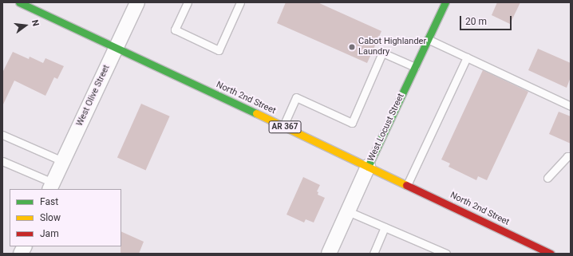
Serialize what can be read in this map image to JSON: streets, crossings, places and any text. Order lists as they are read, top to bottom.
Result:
{
  "streets": {
    "main road": ["North 2nd Street", "AR 367", "West Locust Street"],
    "street": ["West Olive Street"]
  },
  "crossings": [
    ["West Olive Street", "North 2nd Street"],
    ["North 2nd Street", "West Locust Street"]
  ],
  "places": ["Cabot Highlander Laundry"],
  "legend": ["Fast", "Slow", "Jam"],
  "scale_bar": "20 m",
  "north": "right"
}
